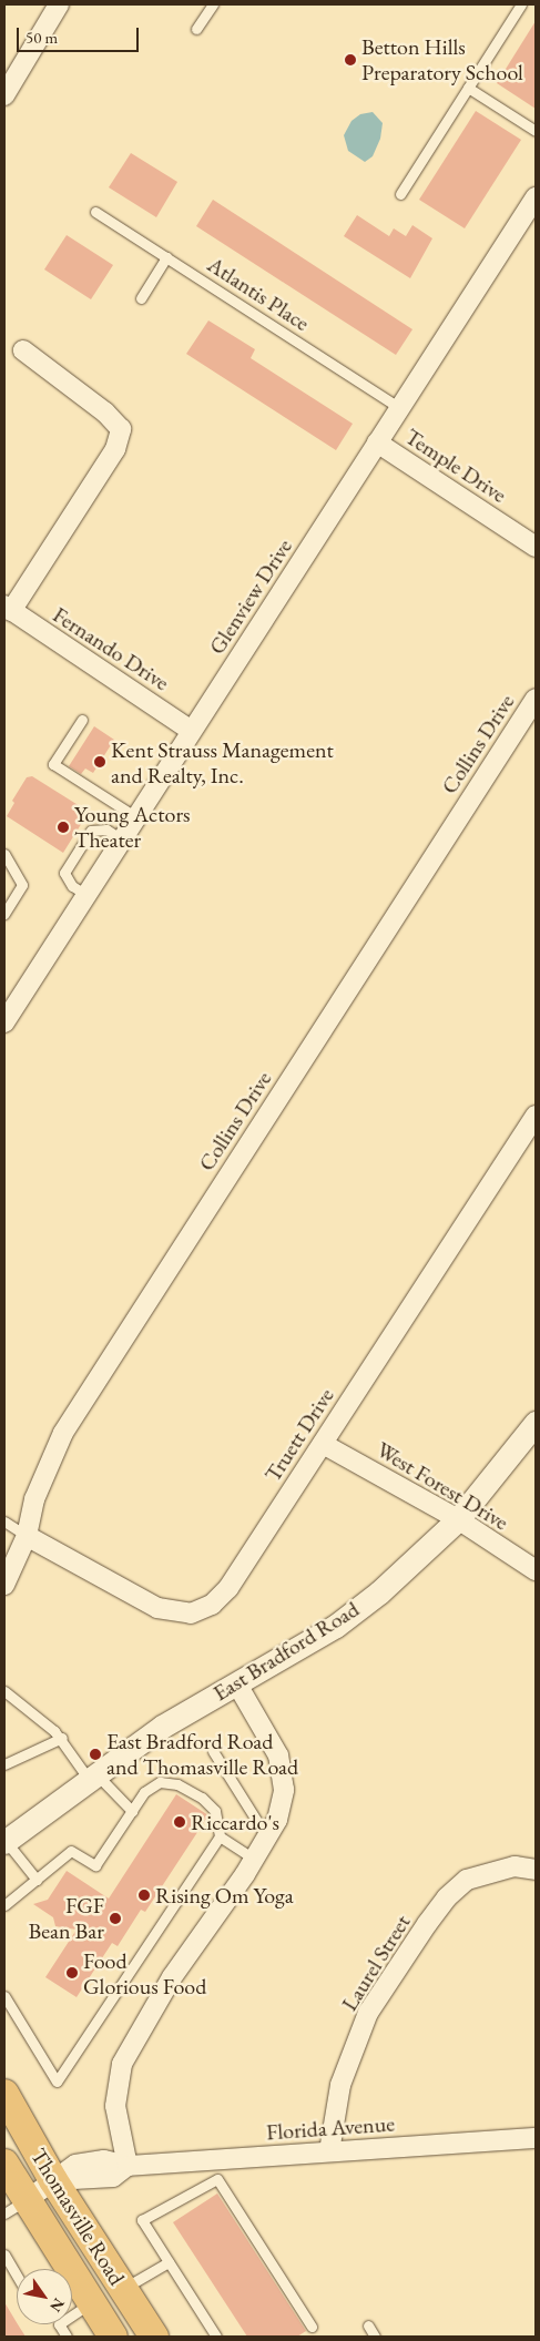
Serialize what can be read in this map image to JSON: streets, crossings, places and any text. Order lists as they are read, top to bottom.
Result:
{
  "streets": {
    "main road": ["Thomasville Road"],
    "street": [
      "Temple Drive",
      "Glenview Drive",
      "Fernando Drive",
      "Collins Drive",
      "Truett Drive",
      "West Forest Drive",
      "East Bradford Road",
      "Laurel Street",
      "Florida Avenue"
    ],
    "lane": ["Atlantis Place"]
  },
  "crossings": [
    ["Atlantis Place", "Glenview Drive"],
    ["Temple Drive", "Glenview Drive"],
    ["Glenview Drive", "Fernando Drive"],
    ["Collins Drive", "Truett Drive"],
    ["Truett Drive", "West Forest Drive"],
    ["West Forest Drive", "East Bradford Road"],
    ["Laurel Street", "Florida Avenue"],
    ["Florida Avenue", "Thomasville Road"]
  ],
  "places": [
    "Betton Hills Preparatory School",
    "Kent Strauss Management and Realty, Inc.",
    "Young Actors Theater",
    "East Bradford Road and Thomasville Road",
    "Riccardo's",
    "Rising Om Yoga",
    "FGF Bean Bar",
    "Food Glorious Food"
  ],
  "scale_bar": "50 m",
  "north": "bottom right"
}
